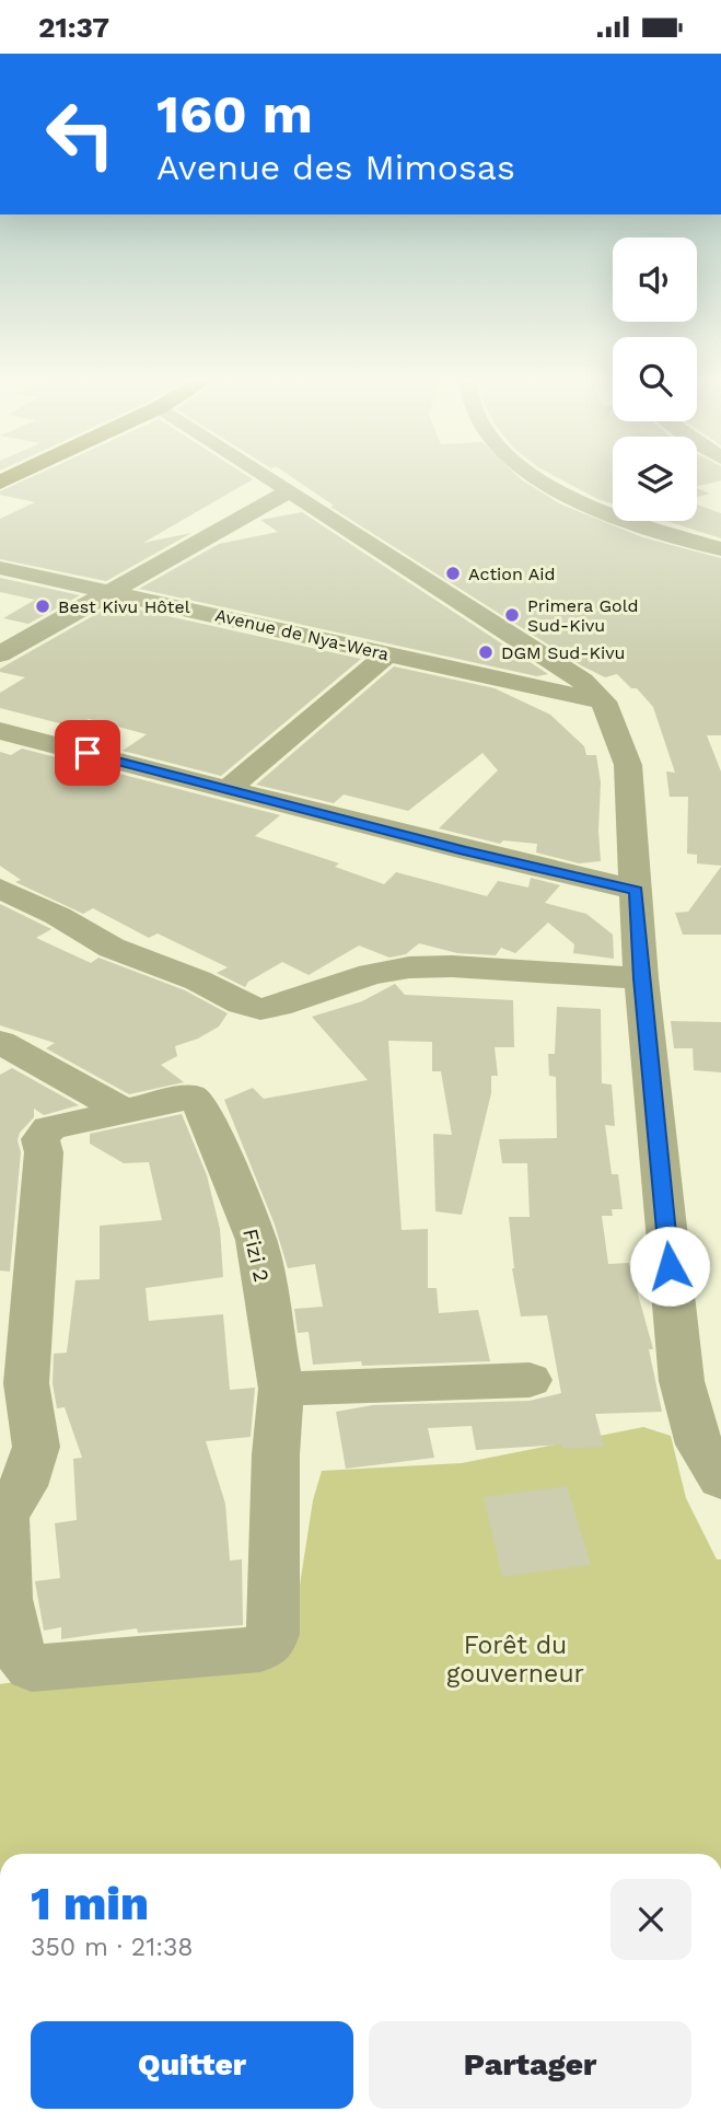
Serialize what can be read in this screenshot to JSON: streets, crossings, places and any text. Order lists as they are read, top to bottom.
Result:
{
  "streets": {
    "street": ["Avenue de Nya-Wera", "Fizi 2"]
  },
  "parks": ["Forêt du gouverneur"],
  "places": [
    "Action Aid",
    "Best Kivu Hôtel",
    "Primera Gold Sud-Kivu",
    "DGM Sud-Kivu"
  ],
  "page": {
    "status": "21:37",
    "turn": ["160 m", "Avenue des Mimosas"],
    "heading": ["1 min", "350 m · 21:38"],
    "buttons": ["Quitter", "Partager"]
  }
}
